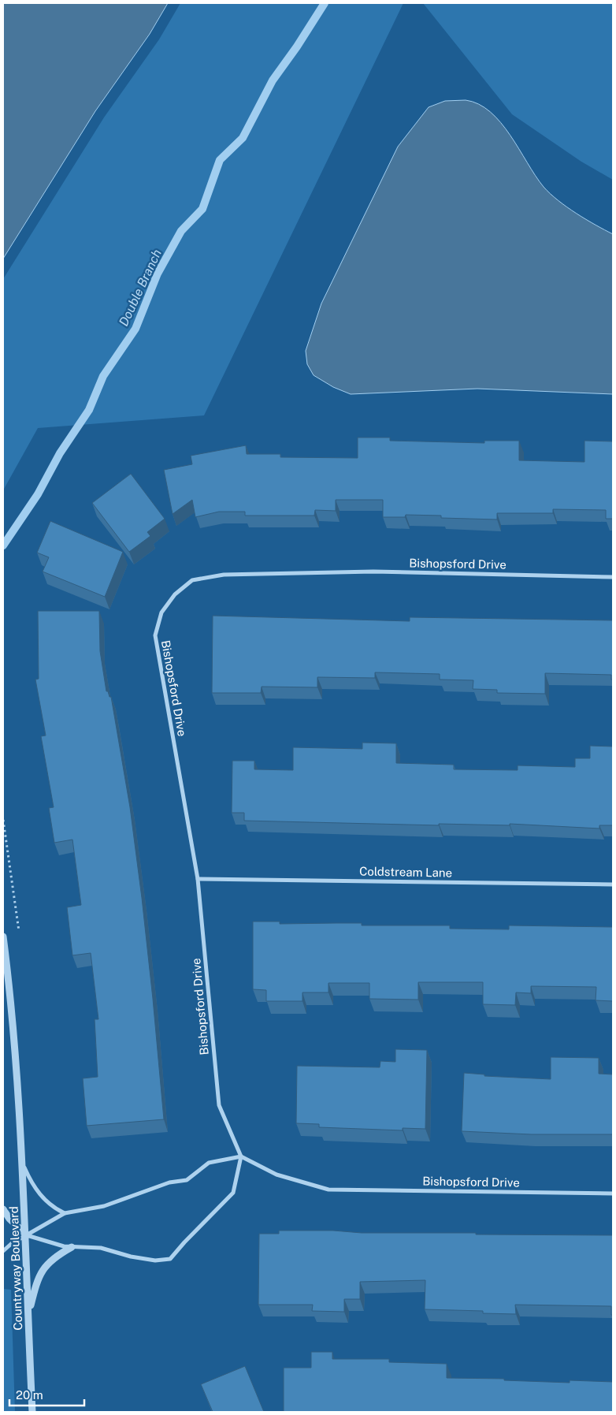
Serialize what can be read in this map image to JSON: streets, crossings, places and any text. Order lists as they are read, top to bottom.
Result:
{
  "streets": {
    "street": ["Bishopsford Drive", "Coldstream Lane", "Countryway Boulevard"]
  },
  "crossings": [
    ["Bishopsford Drive", "Coldstream Lane"]
  ],
  "water": ["Double Branch"],
  "scale_bar": "20 m"
}
